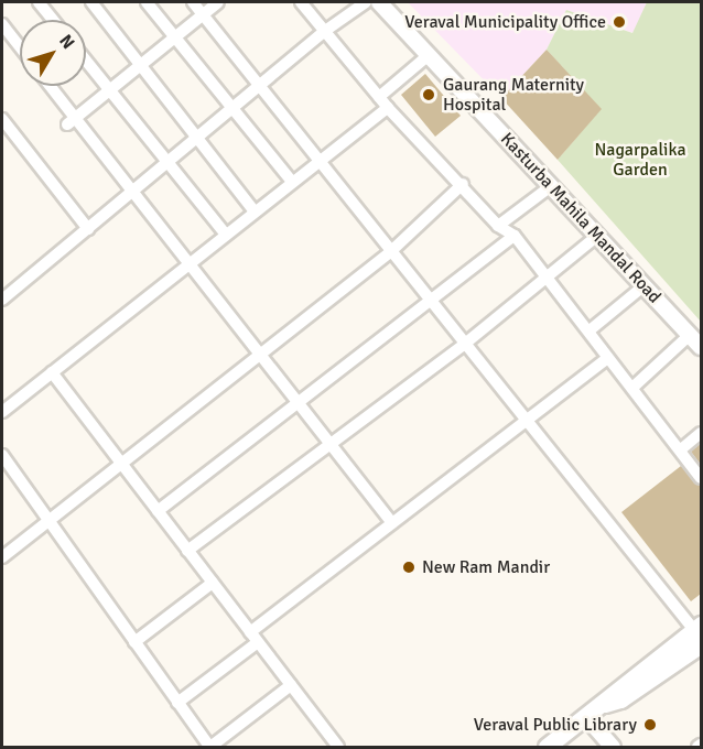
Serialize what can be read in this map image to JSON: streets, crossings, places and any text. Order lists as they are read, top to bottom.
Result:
{
  "streets": {
    "street": ["Kasturba Mahila Mandal Road"]
  },
  "parks": ["Nagarpalika Garden"],
  "places": [
    "Veraval Municipality Office",
    "Gaurang Maternity Hospital",
    "New Ram Mandir",
    "Veraval Public Library"
  ],
  "north": "top right"
}
